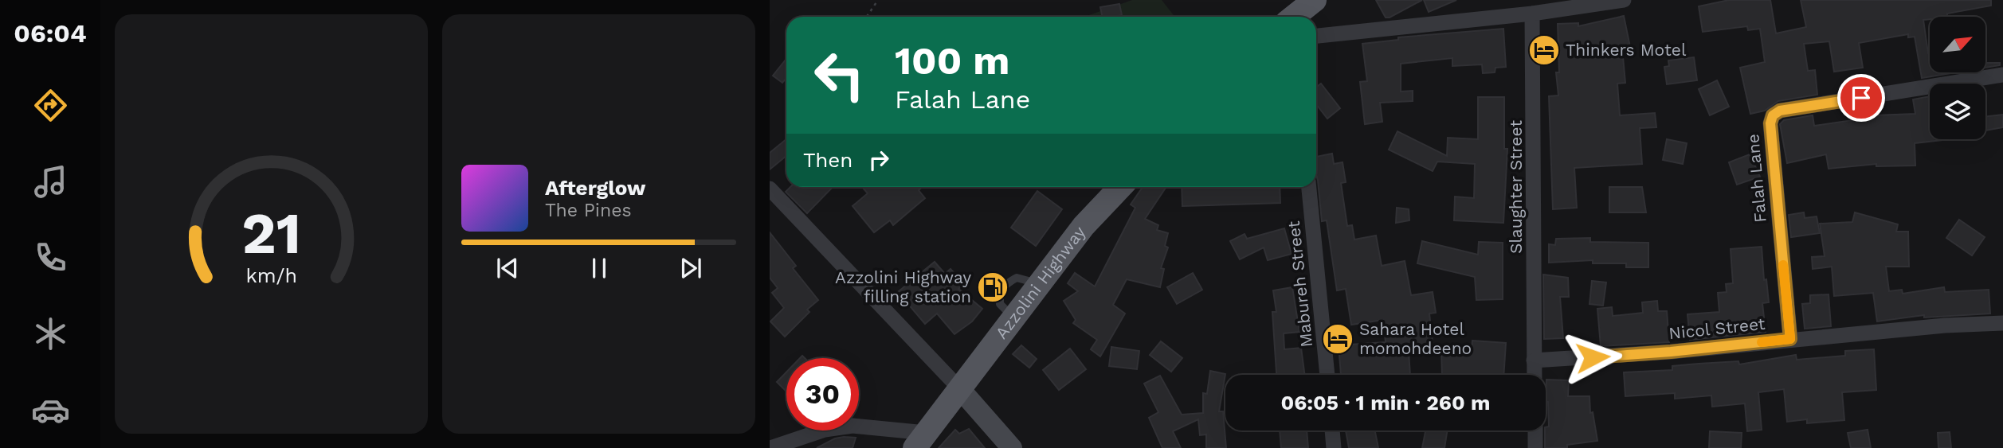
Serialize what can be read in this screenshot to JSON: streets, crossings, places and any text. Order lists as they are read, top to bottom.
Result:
{
  "streets": {
    "main road": ["Azzolini Highway"],
    "street": [
      "Falah Lane",
      "Slaughter Street",
      "Mabureh Street",
      "Nicol Street"
    ]
  },
  "crossings": [
    ["Falah Lane", "Nicol Street"],
    ["Slaughter Street", "Nicol Street"]
  ],
  "places": {
    "hotel": ["Thinkers Motel", "Sahara Hotel momohdeeno"],
    "fuel station": ["Azzolini Highway filling station"]
  },
  "north": "top right",
  "page": {
    "tabs": "06:04",
    "turn": ["100 m", "Falah Lane"],
    "then": "Then",
    "song": ["Afterglow", "The Pines"],
    "limit": "30",
    "trip": "06:05 · 1 min · 260 m",
    "gauge": ["21", "km/h"]
  }
}
